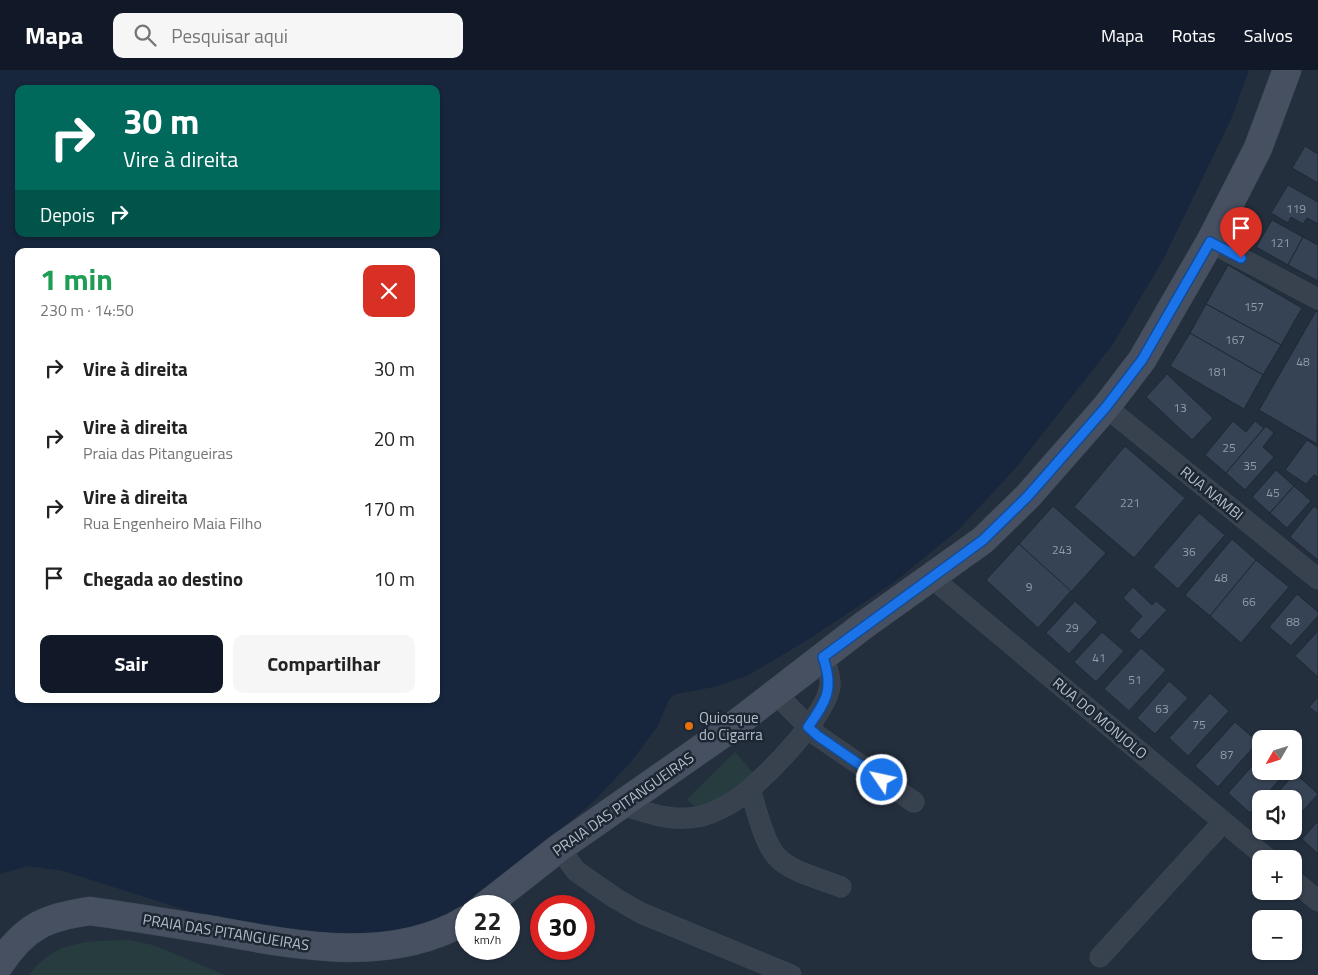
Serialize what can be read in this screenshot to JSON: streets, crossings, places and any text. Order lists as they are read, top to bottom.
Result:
{
  "streets": {
    "main road": ["PRAIA DAS PITANGUEIRAS"],
    "street": ["RUA NAMBI", "RUA DO MONJOLO"]
  },
  "crossings": [
    ["RUA NAMBI", "PRAIA DAS PITANGUEIRAS"],
    ["RUA DO MONJOLO", "PRAIA DAS PITANGUEIRAS"]
  ],
  "places": ["Quiosque do Cigarra"],
  "house_numbers": [
    "119",
    "121",
    "157",
    "167",
    "48",
    "181",
    "13",
    "25",
    "35",
    "45",
    "221",
    "243",
    "36",
    "48",
    "9",
    "66",
    "88",
    "29",
    "41",
    "51",
    "63",
    "75",
    "87"
  ],
  "north": "bottom left",
  "page": {
    "header": "Mapa",
    "search": "Pesquisar aqui",
    "nav": ["Mapa", "Rotas", "Salvos"],
    "turn": ["30 m", "Vire à direita"],
    "then": "Depois",
    "heading": ["1 min", "230 m · 14:50"],
    "list": [
      {
        "name": "Vire à direita",
        "value": "30 m"
      },
      {
        "name": "Vire à direita",
        "note": "Praia das Pitangueiras",
        "value": "20 m"
      },
      {
        "name": "Vire à direita",
        "note": "Rua Engenheiro Maia Filho",
        "value": "170 m"
      },
      {
        "name": "Chegada ao destino",
        "value": "10 m"
      }
    ],
    "buttons": ["Sair", "Compartilhar"],
    "map_buttons": ["+", "−"],
    "speed": "22 km/h",
    "limit": "30"
  }
}
